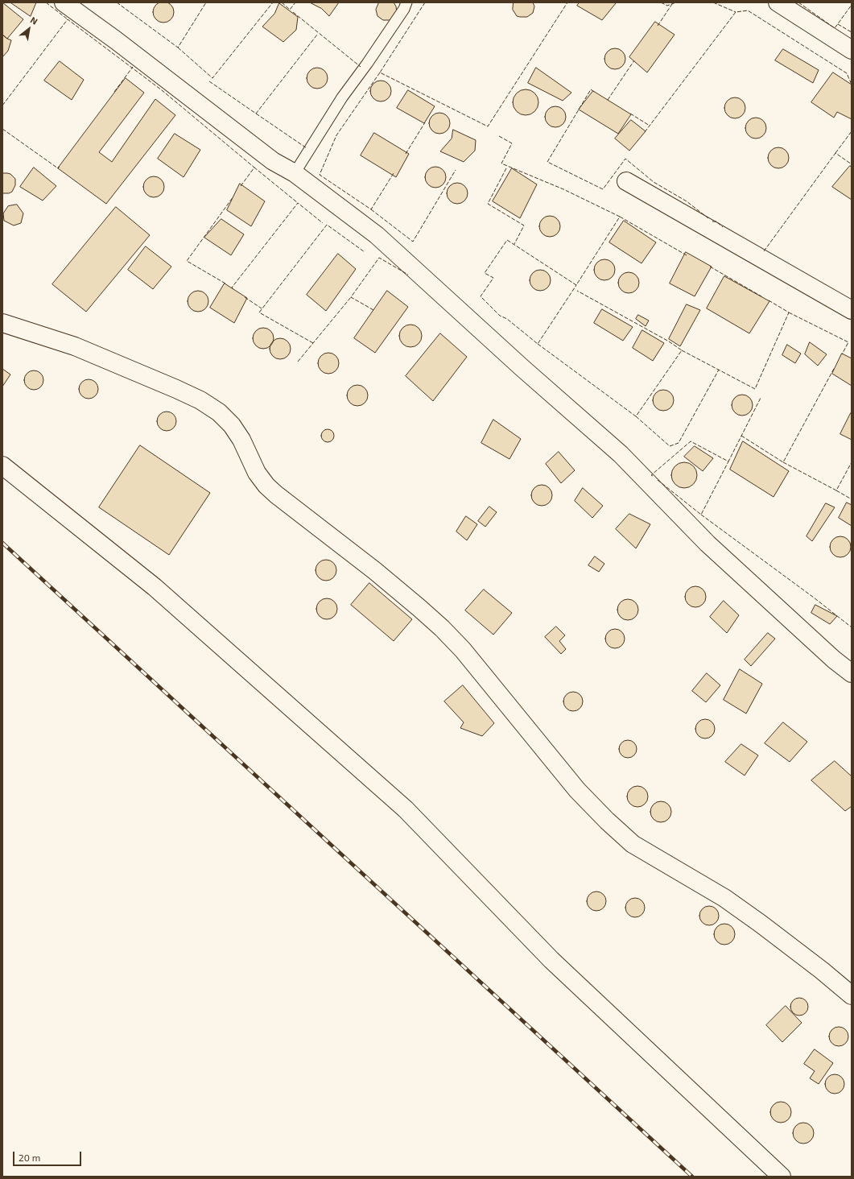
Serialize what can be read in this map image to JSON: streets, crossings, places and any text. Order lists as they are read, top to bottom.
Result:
{
  "scale_bar": "20 m",
  "north": "top right"
}
